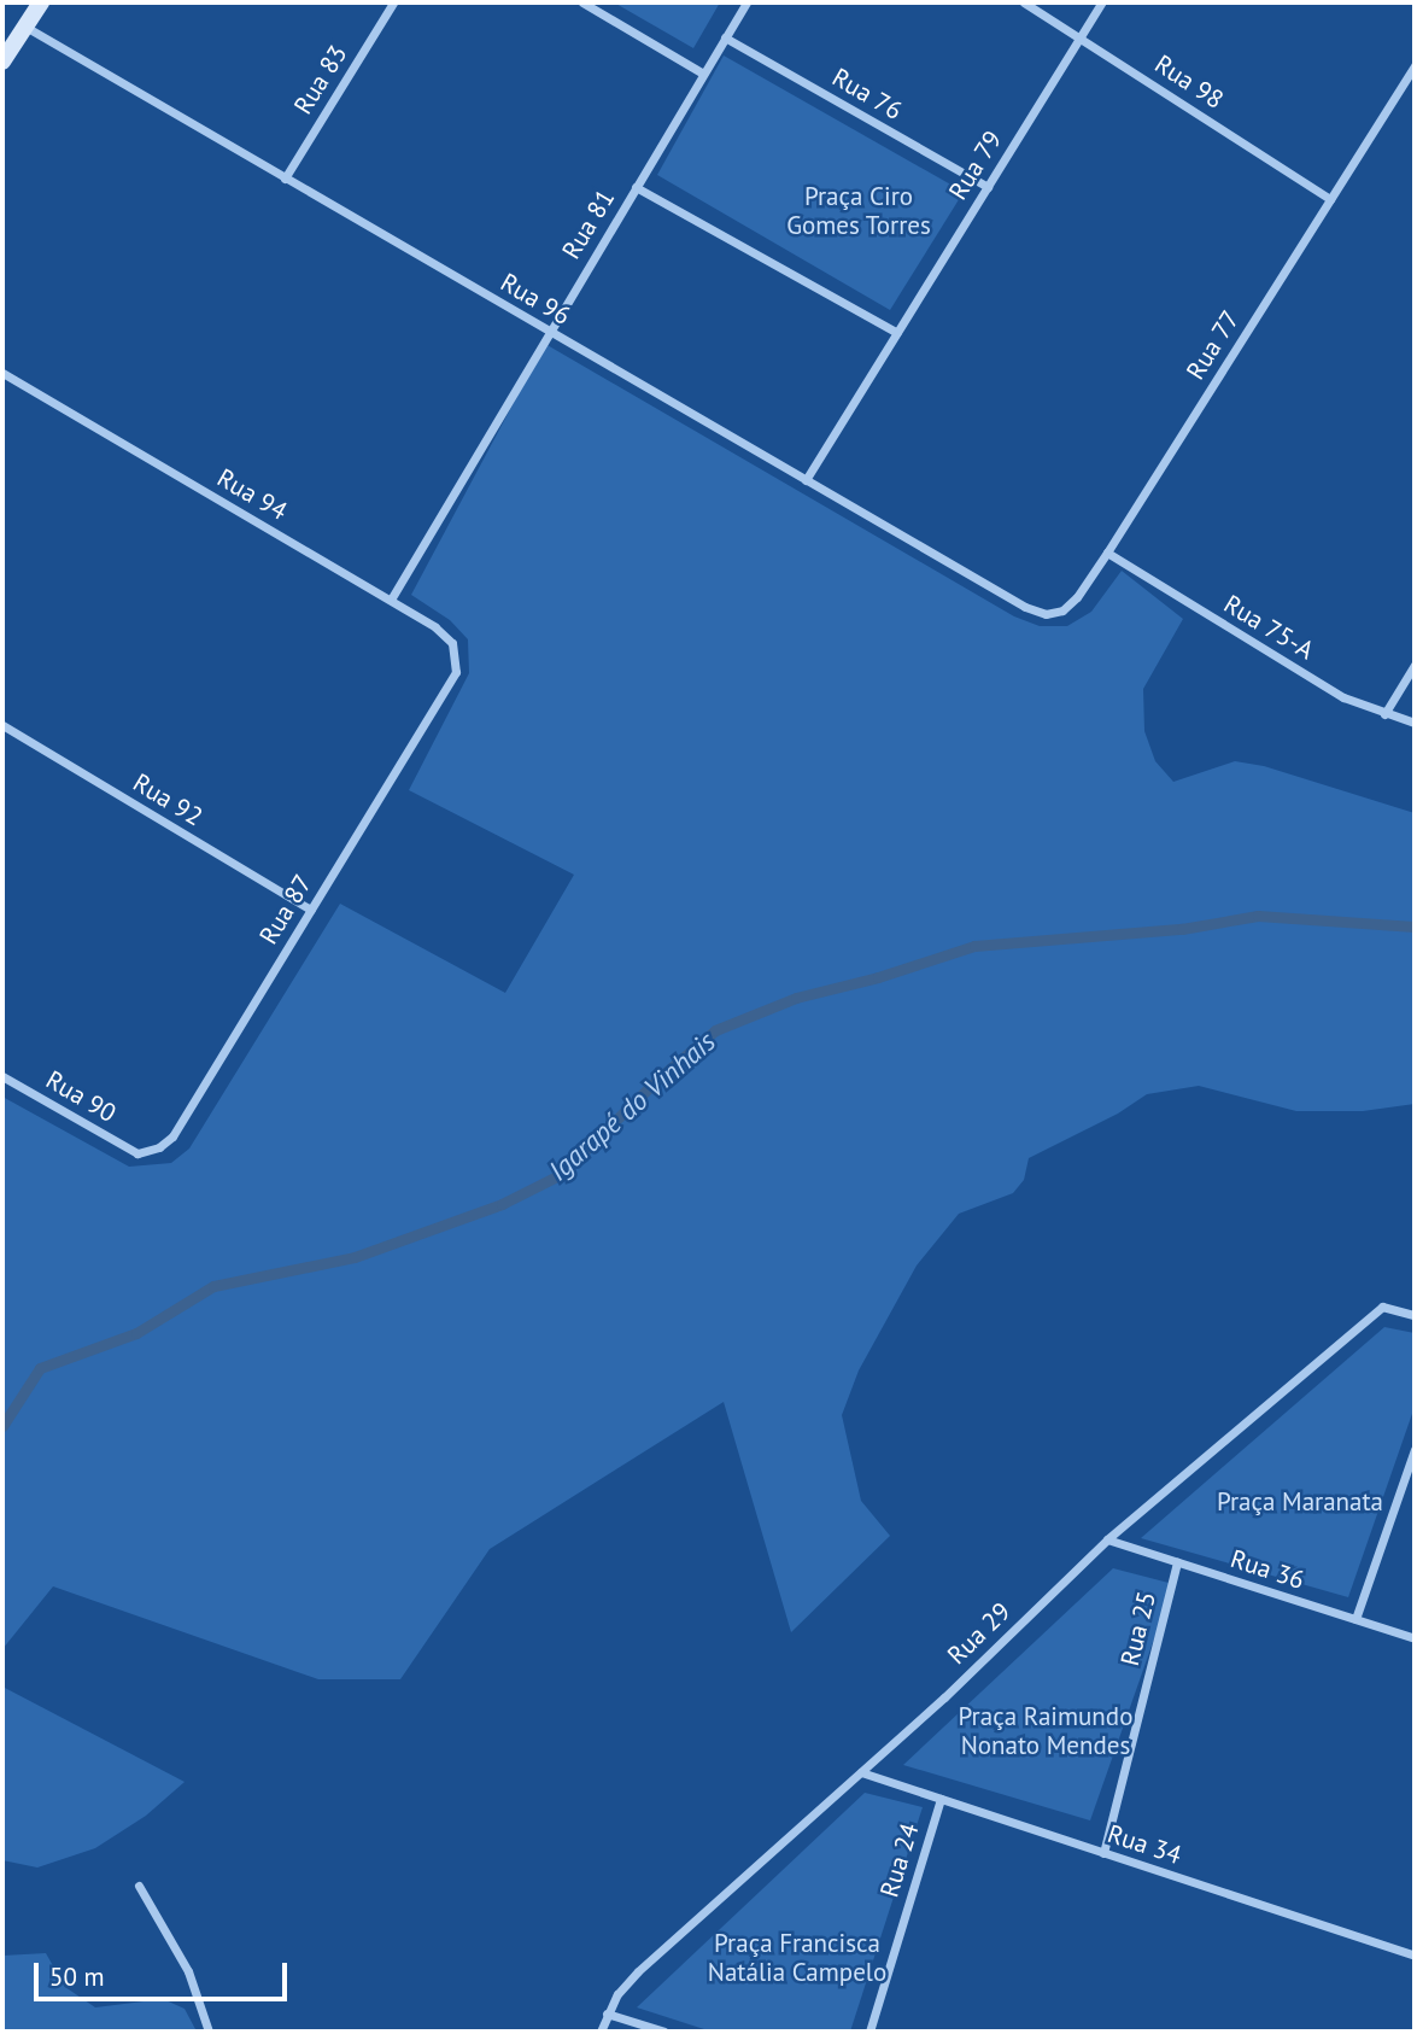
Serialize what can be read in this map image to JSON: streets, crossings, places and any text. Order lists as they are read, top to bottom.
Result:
{
  "streets": {
    "street": [
      "Rua 83",
      "Rua 98",
      "Rua 76",
      "Rua 79",
      "Rua 81",
      "Rua 96",
      "Rua 77",
      "Rua 94",
      "Rua 75-A",
      "Rua 92",
      "Rua 87",
      "Rua 90",
      "Rua 36",
      "Rua 25",
      "Rua 29",
      "Rua 34",
      "Rua 24"
    ]
  },
  "crossings": [
    ["Rua 83", "Rua 96"],
    ["Rua 98", "Rua 79"],
    ["Rua 98", "Rua 77"],
    ["Rua 76", "Rua 79"],
    ["Rua 76", "Rua 81"],
    ["Rua 79", "Rua 96"],
    ["Rua 81", "Rua 96"],
    ["Rua 81", "Rua 94"],
    ["Rua 96", "Rua 77"],
    ["Rua 77", "Rua 75-A"],
    ["Rua 94", "Rua 87"],
    ["Rua 92", "Rua 87"],
    ["Rua 87", "Rua 90"],
    ["Rua 36", "Rua 25"],
    ["Rua 36", "Rua 29"],
    ["Rua 25", "Rua 34"],
    ["Rua 29", "Rua 34"],
    ["Rua 34", "Rua 24"]
  ],
  "water": ["Igarapé do Vinhais"],
  "parks": [
    "Praça Ciro Gomes Torres",
    "Praça Maranata",
    "Praça Raimundo Nonato Mendes",
    "Praça Francisca Natália Campelo"
  ],
  "scale_bar": "50 m"
}
